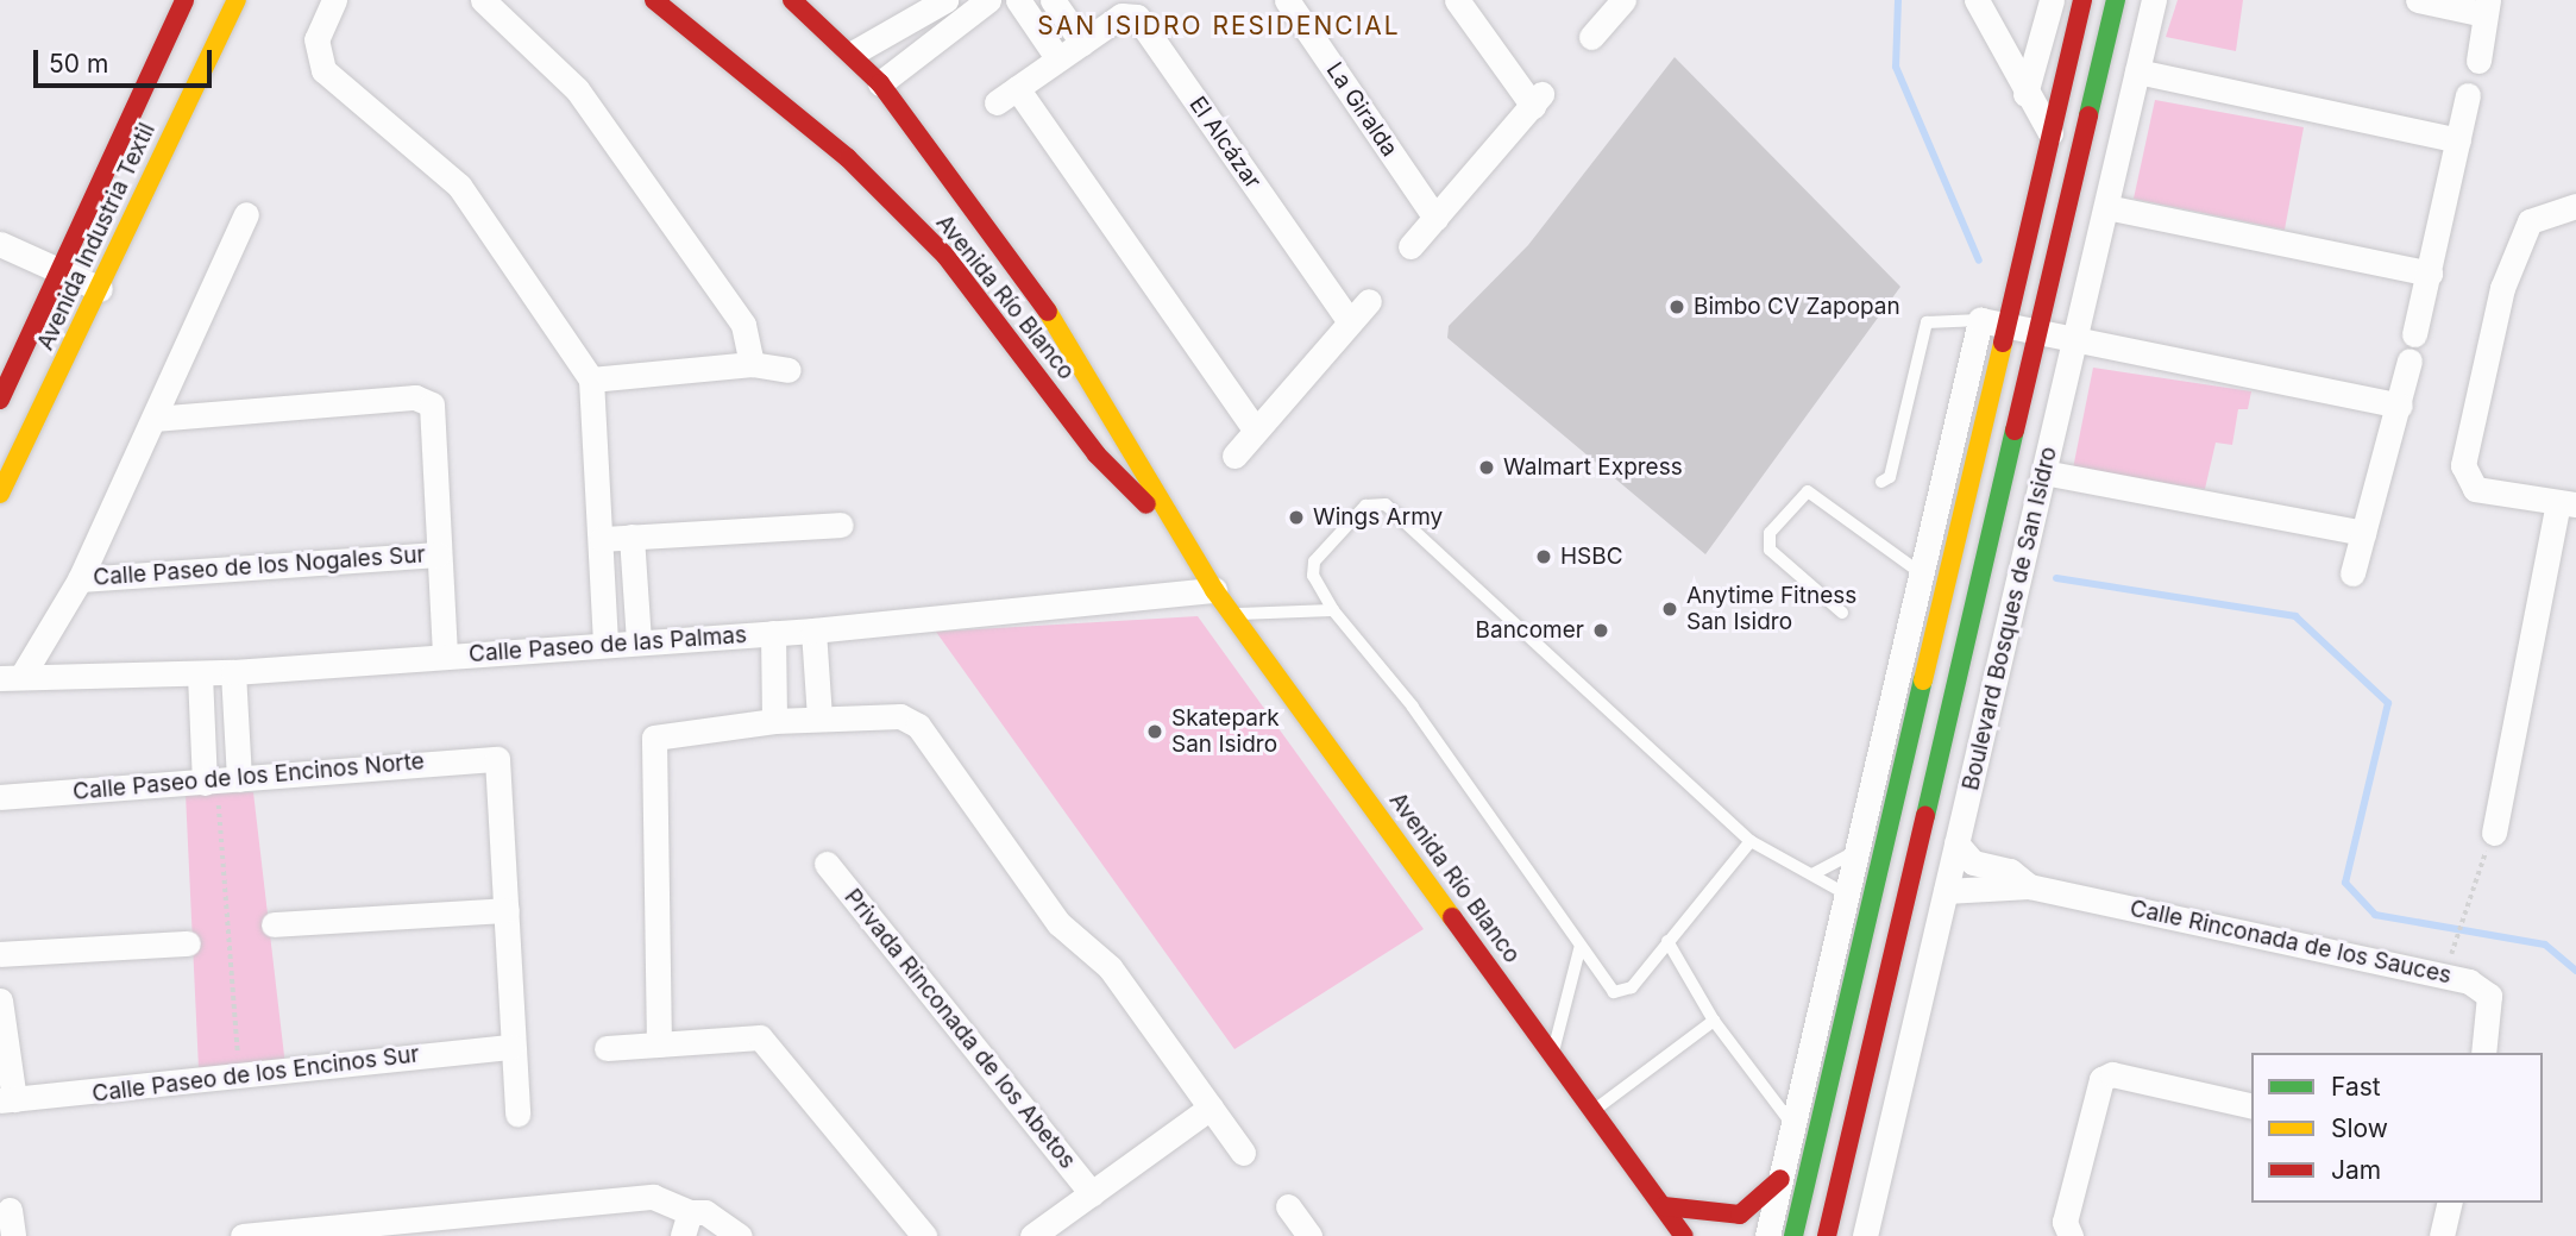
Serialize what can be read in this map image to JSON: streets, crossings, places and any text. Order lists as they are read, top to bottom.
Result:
{
  "streets": {
    "street": [
      "La Giralda",
      "El Alcázar",
      "Avenida Industria Textil",
      "Avenida Río Blanco",
      "Calle Paseo de los Nogales Sur",
      "Boulevard Bosques de San Isidro",
      "Calle Paseo de las Palmas",
      "Calle Paseo de los Encinos Norte",
      "Calle Rinconada de los Sauces",
      "Privada Rinconada de los Abetos",
      "Calle Paseo de los Encinos Sur"
    ]
  },
  "crossings": [
    ["Avenida Río Blanco", "Calle Paseo de las Palmas"],
    ["Boulevard Bosques de San Isidro", "Calle Rinconada de los Sauces"]
  ],
  "districts": ["SAN ISIDRO RESIDENCIAL"],
  "places": [
    "Bimbo CV Zapopan",
    "Walmart Express",
    "Wings Army",
    "HSBC",
    "Anytime Fitness San Isidro",
    "Bancomer",
    "Skatepark San Isidro"
  ],
  "legend": ["Fast", "Slow", "Jam"],
  "scale_bar": "50 m"
}
